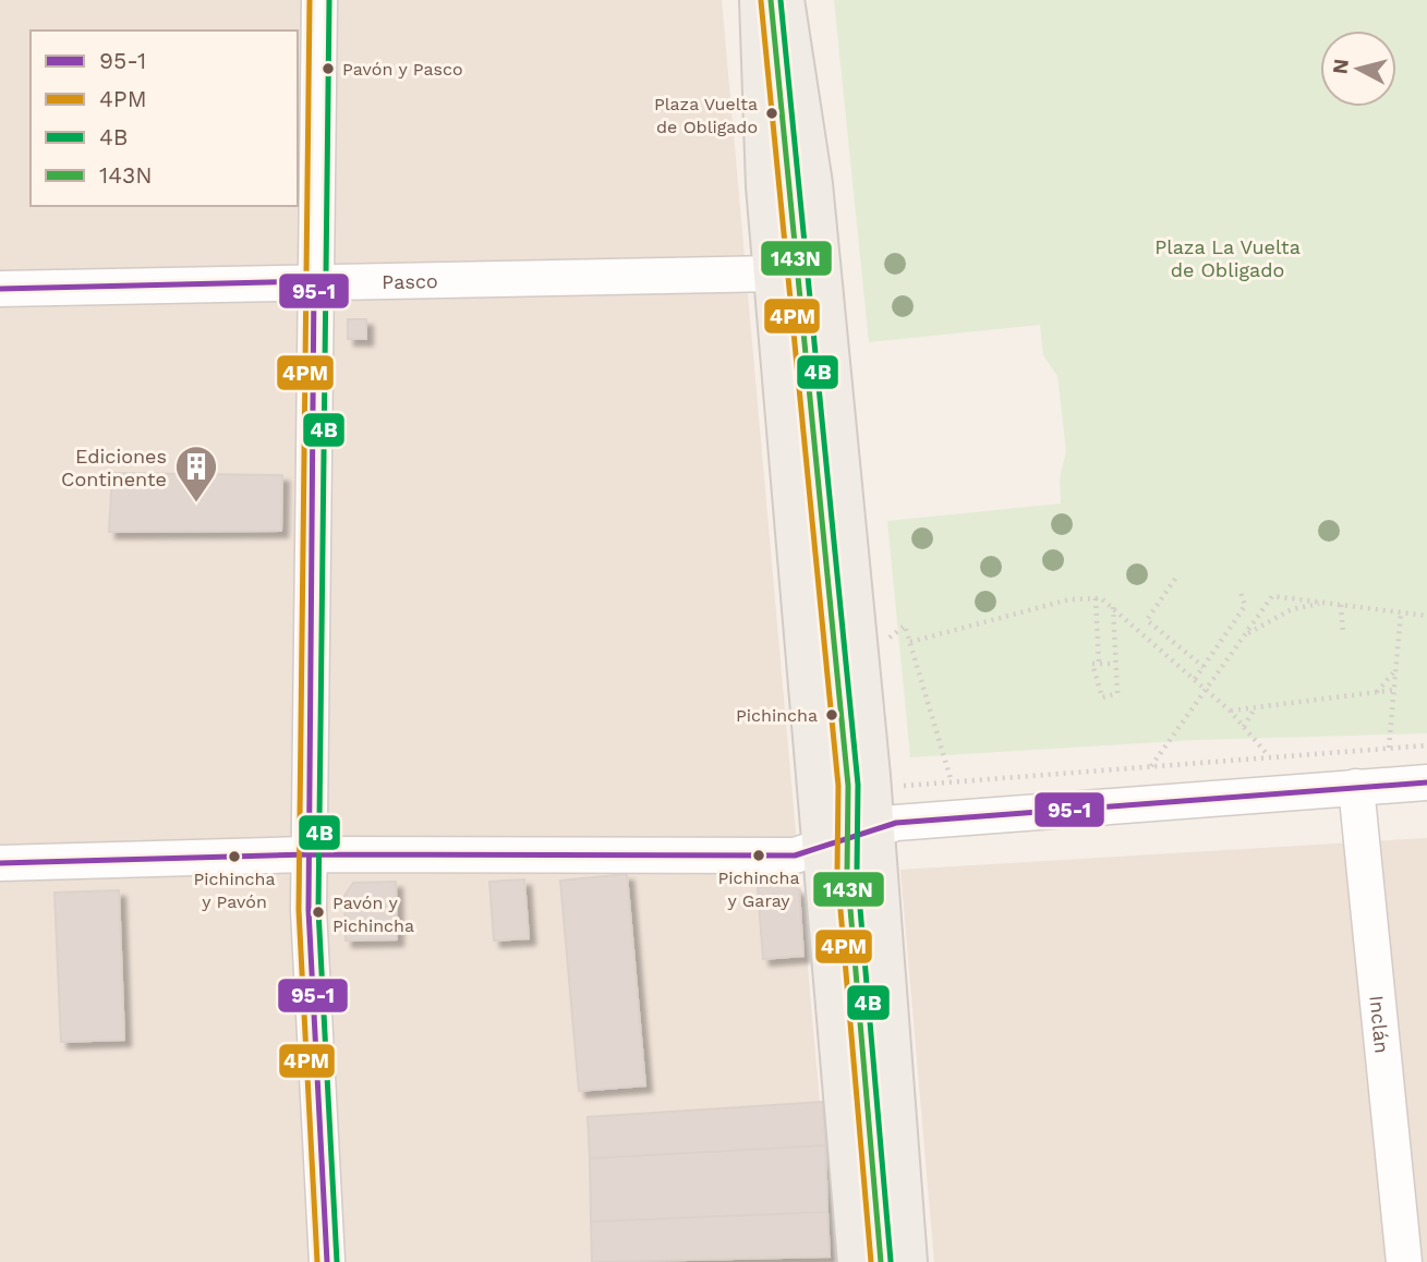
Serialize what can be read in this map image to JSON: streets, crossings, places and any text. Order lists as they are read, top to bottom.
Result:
{
  "streets": {
    "street": ["Pasco", "Inclán"]
  },
  "parks": ["Plaza La Vuelta de Obligado"],
  "places": {
    "other": [
      "Pavón y Pasco",
      "Plaza Vuelta de Obligado",
      "Pichincha",
      "Pichincha y Garay",
      "Pichincha y Pavón",
      "Pavón y Pichincha"
    ],
    "building": ["Ediciones Continente"]
  },
  "lines": [
    "transit line 4PM",
    "transit line 4B",
    "transit line 143N",
    "transit line 95-1"
  ],
  "legend": [
    "95-1",
    "4PM",
    "4B",
    "143N"
  ],
  "north": "left"
}
